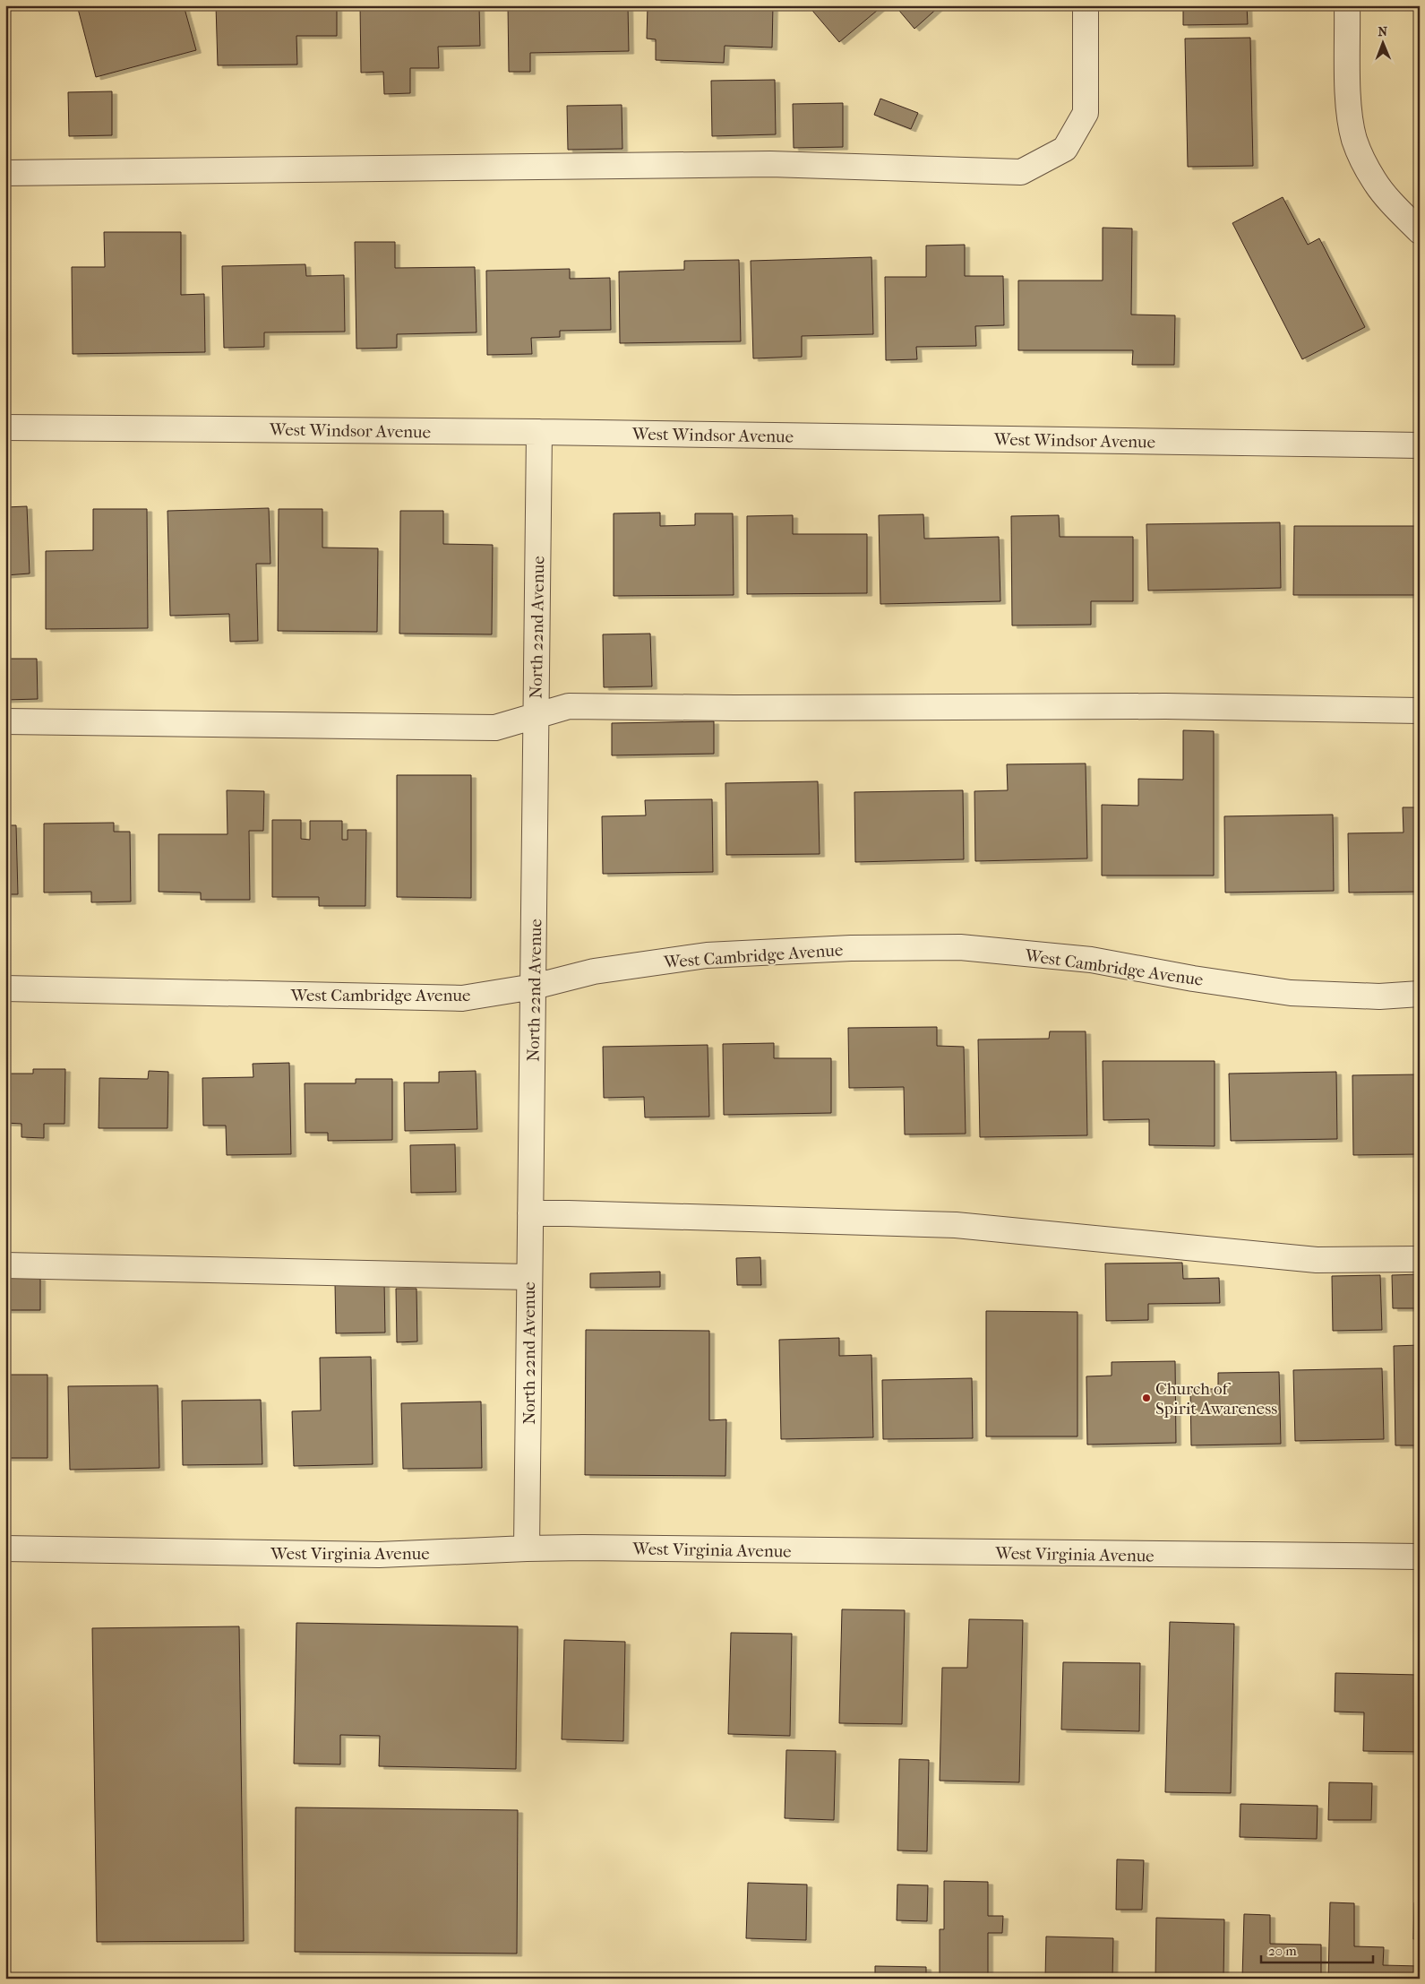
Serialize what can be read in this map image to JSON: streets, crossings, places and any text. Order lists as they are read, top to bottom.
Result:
{
  "streets": {
    "street": [
      "West Windsor Avenue",
      "North 22nd Avenue",
      "West Cambridge Avenue",
      "West Virginia Avenue"
    ]
  },
  "crossings": [
    ["West Windsor Avenue", "North 22nd Avenue"],
    ["North 22nd Avenue", "West Cambridge Avenue"],
    ["North 22nd Avenue", "West Virginia Avenue"]
  ],
  "places": ["Church of Spirit Awareness"],
  "scale_bar": "20 m",
  "north": "top"
}
